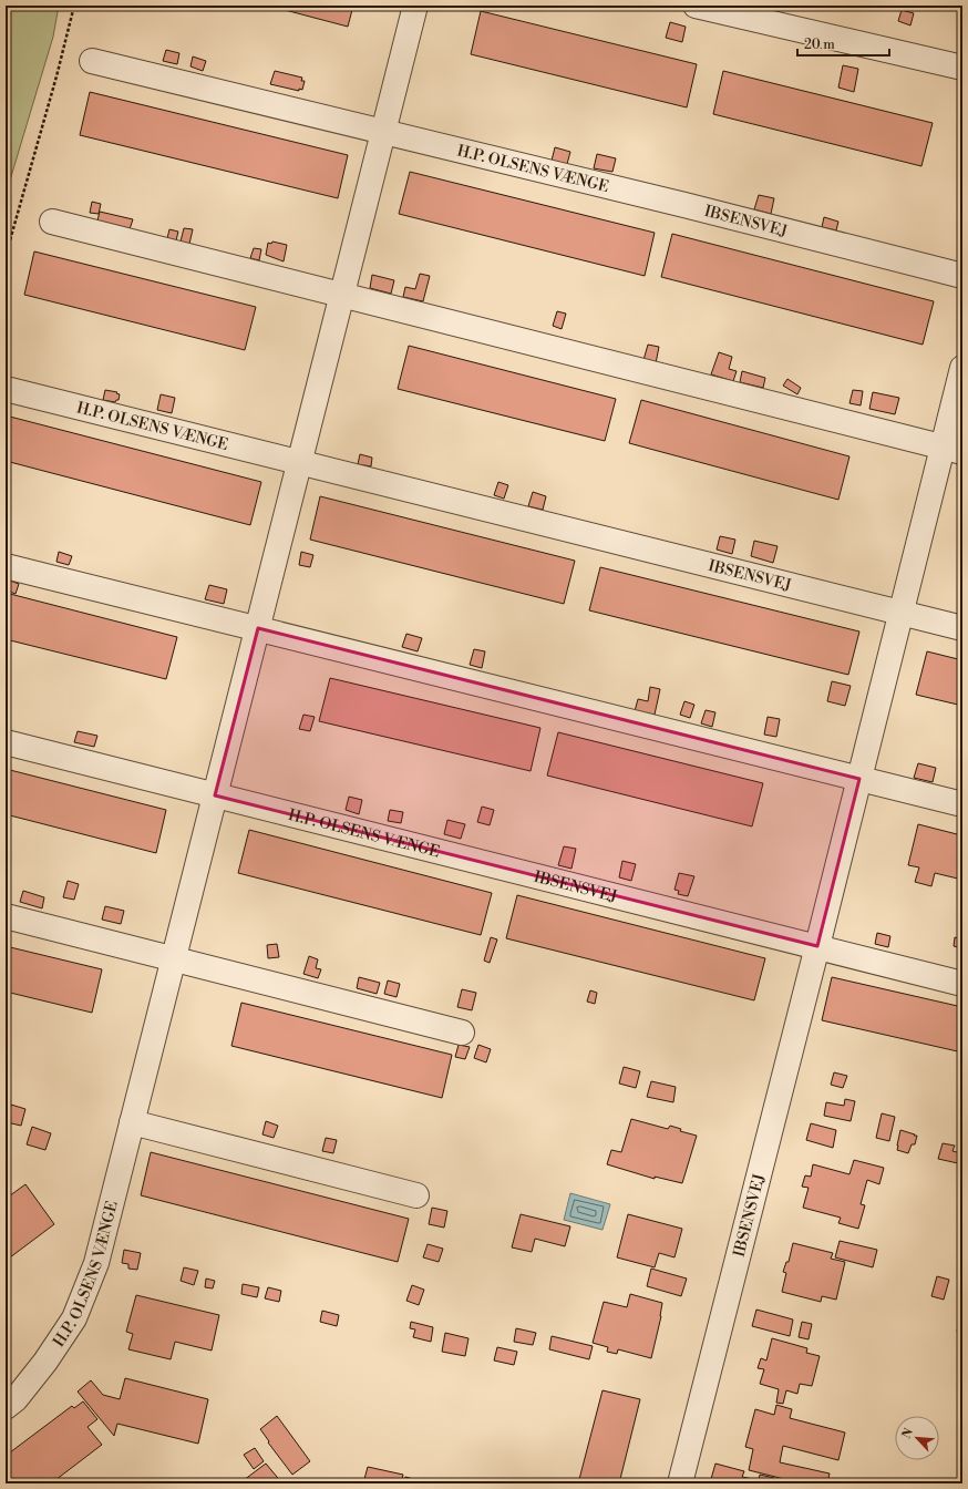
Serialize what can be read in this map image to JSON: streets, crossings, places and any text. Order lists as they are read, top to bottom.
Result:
{
  "streets": {
    "street": ["H.P. OLSENS VÆNGE", "IBSENSVEJ"]
  },
  "crossings": [
    ["H.P. OLSENS VÆNGE", "IBSENSVEJ"]
  ],
  "scale_bar": "20 m",
  "north": "top left"
}
